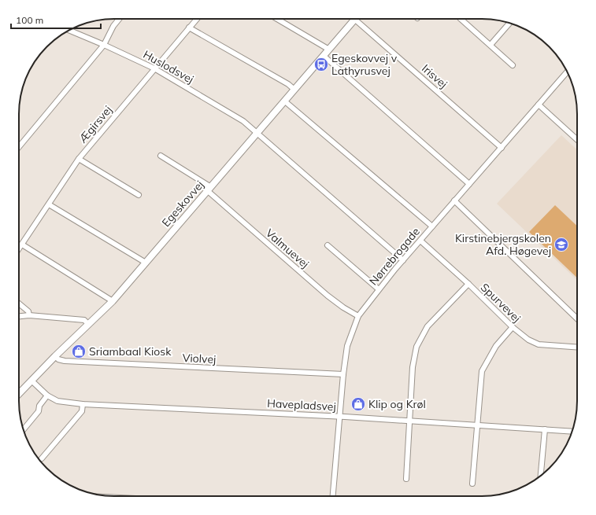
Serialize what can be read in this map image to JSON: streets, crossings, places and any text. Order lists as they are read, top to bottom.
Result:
{
  "streets": {
    "street": [
      "Huslodsvej",
      "Irisvej",
      "Ægirsvej",
      "Egeskovvej",
      "Valmuevej",
      "Nørrebrogade",
      "Spurvevej",
      "Violvej",
      "Havepladsvej"
    ]
  },
  "crossings": [
    ["Huslodsvej", "Ægirsvej"],
    ["Huslodsvej", "Egeskovvej"],
    ["Huslodsvej", "Nørrebrogade"],
    ["Irisvej", "Egeskovvej"],
    ["Irisvej", "Nørrebrogade"],
    ["Egeskovvej", "Valmuevej"],
    ["Egeskovvej", "Violvej"],
    ["Egeskovvej", "Havepladsvej"],
    ["Valmuevej", "Nørrebrogade"],
    ["Nørrebrogade", "Spurvevej"],
    ["Nørrebrogade", "Violvej"],
    ["Nørrebrogade", "Havepladsvej"]
  ],
  "places": {
    "bus stop": ["Egeskovvej v Lathyrusvej"],
    "school or university": ["Kirstinebjergskolen Afd. Høgevej"],
    "shop": ["Sriambaal Kiosk", "Klip og Krøl"]
  },
  "scale_bar": "100 m"
}
